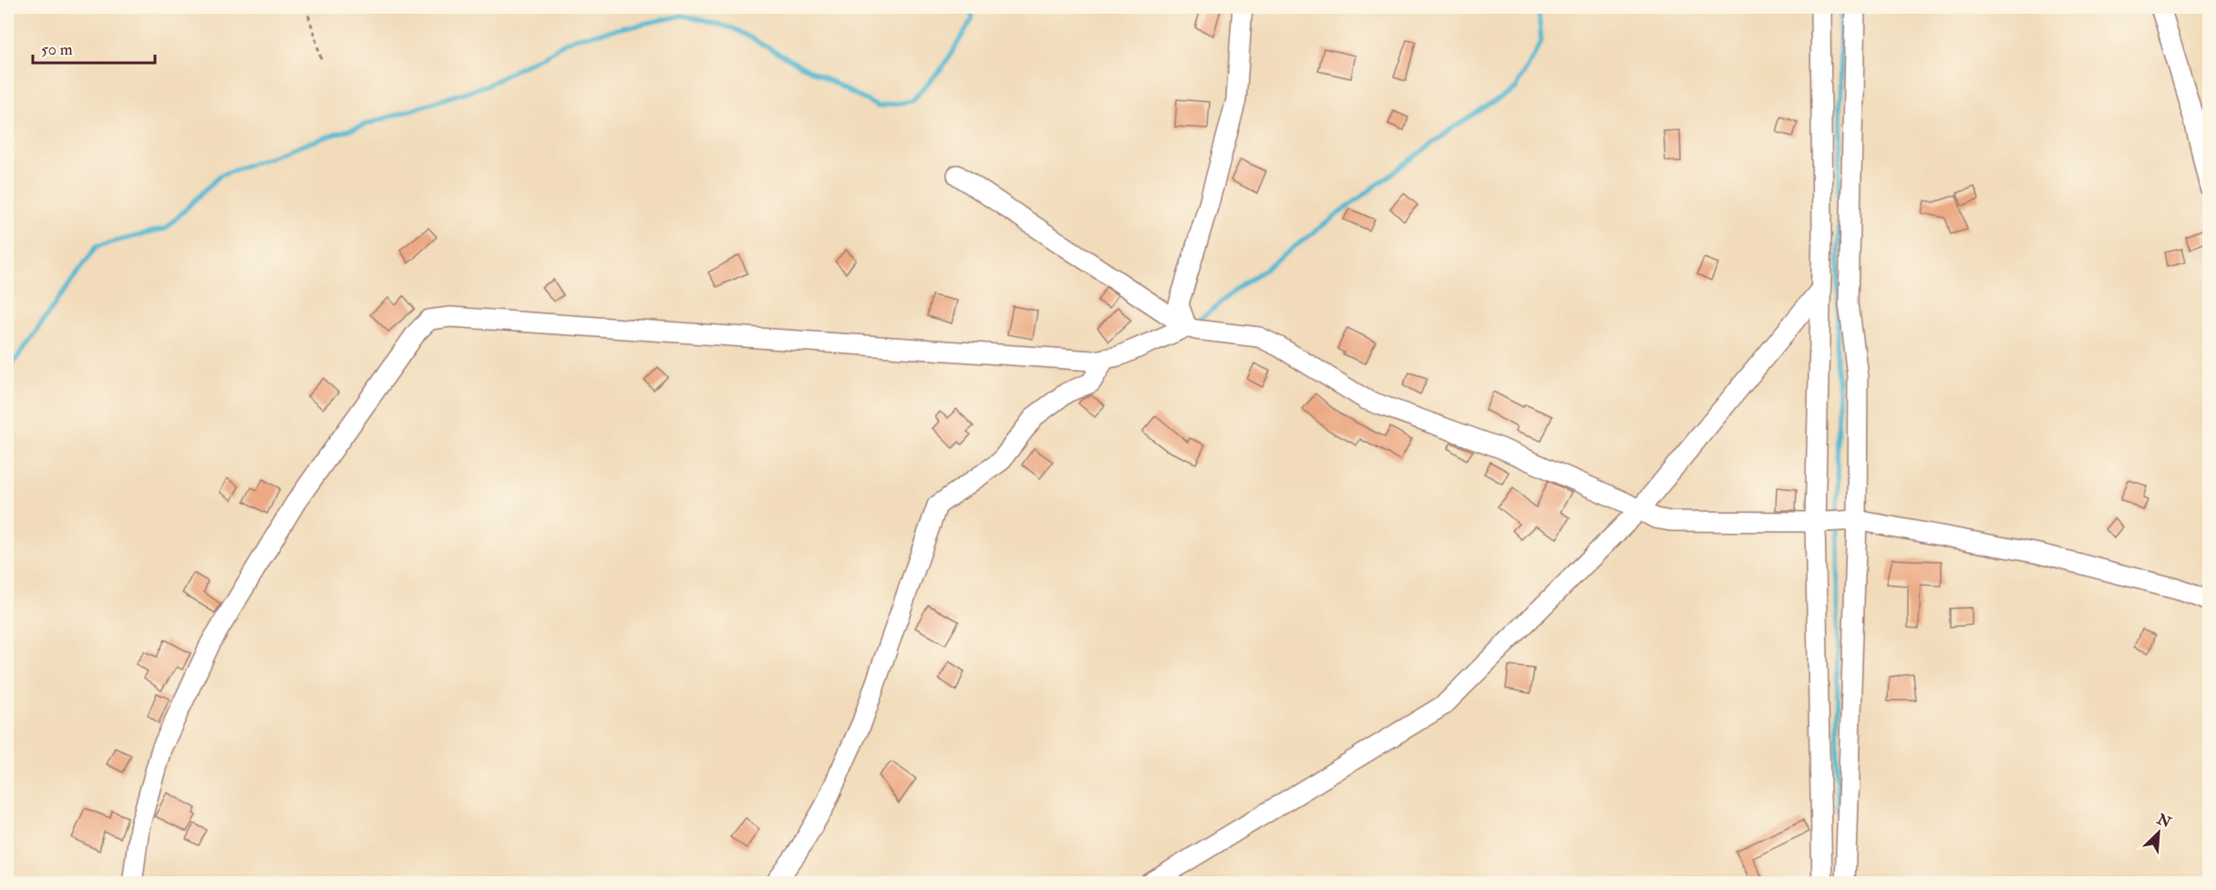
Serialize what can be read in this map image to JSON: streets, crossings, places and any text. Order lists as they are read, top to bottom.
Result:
{
  "scale_bar": "50 m",
  "north": "top right"
}
